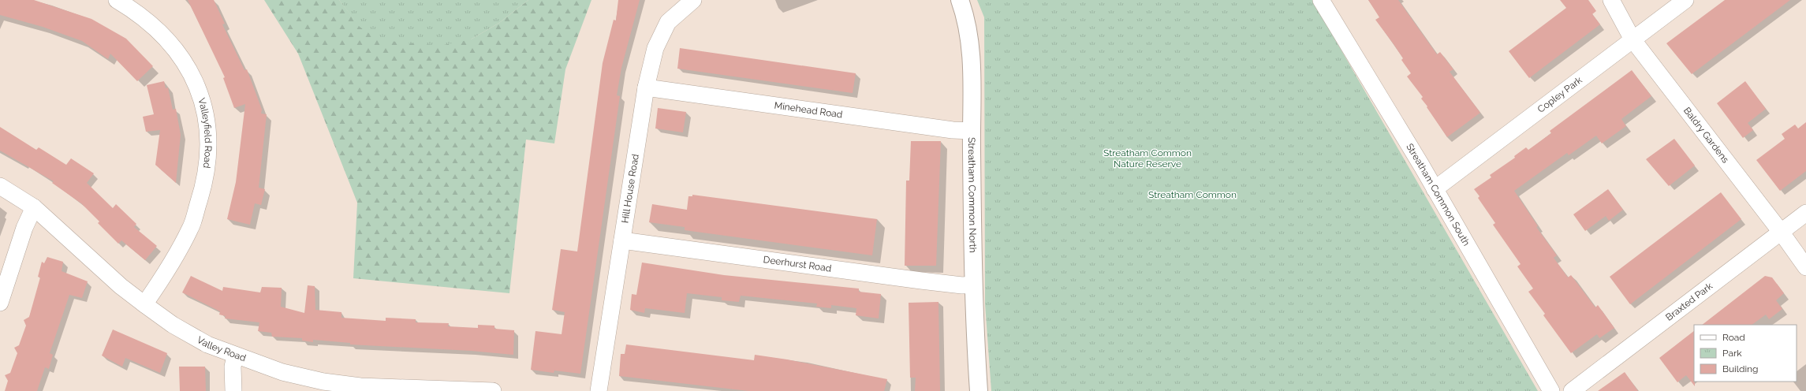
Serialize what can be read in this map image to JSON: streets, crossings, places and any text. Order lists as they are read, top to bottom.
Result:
{
  "streets": {
    "main road": ["Streatham Common North"],
    "street": [
      "Copley Park",
      "Minehead Road",
      "Valleyfield Road",
      "Baldry Gardens",
      "Hill House Road",
      "Streatham Common South",
      "Deerhurst Road",
      "Braxted Park",
      "Valley Road"
    ]
  },
  "crossings": [
    ["Copley Park", "Baldry Gardens"],
    ["Copley Park", "Streatham Common South"],
    ["Minehead Road", "Hill House Road"],
    ["Minehead Road", "Streatham Common North"],
    ["Valleyfield Road", "Valley Road"],
    ["Baldry Gardens", "Braxted Park"],
    ["Hill House Road", "Deerhurst Road"],
    ["Streatham Common North", "Deerhurst Road"]
  ],
  "parks": ["Streatham Common Nature Reserve", "Streatham Common"],
  "legend": ["Road", "Park", "Building"]
}
